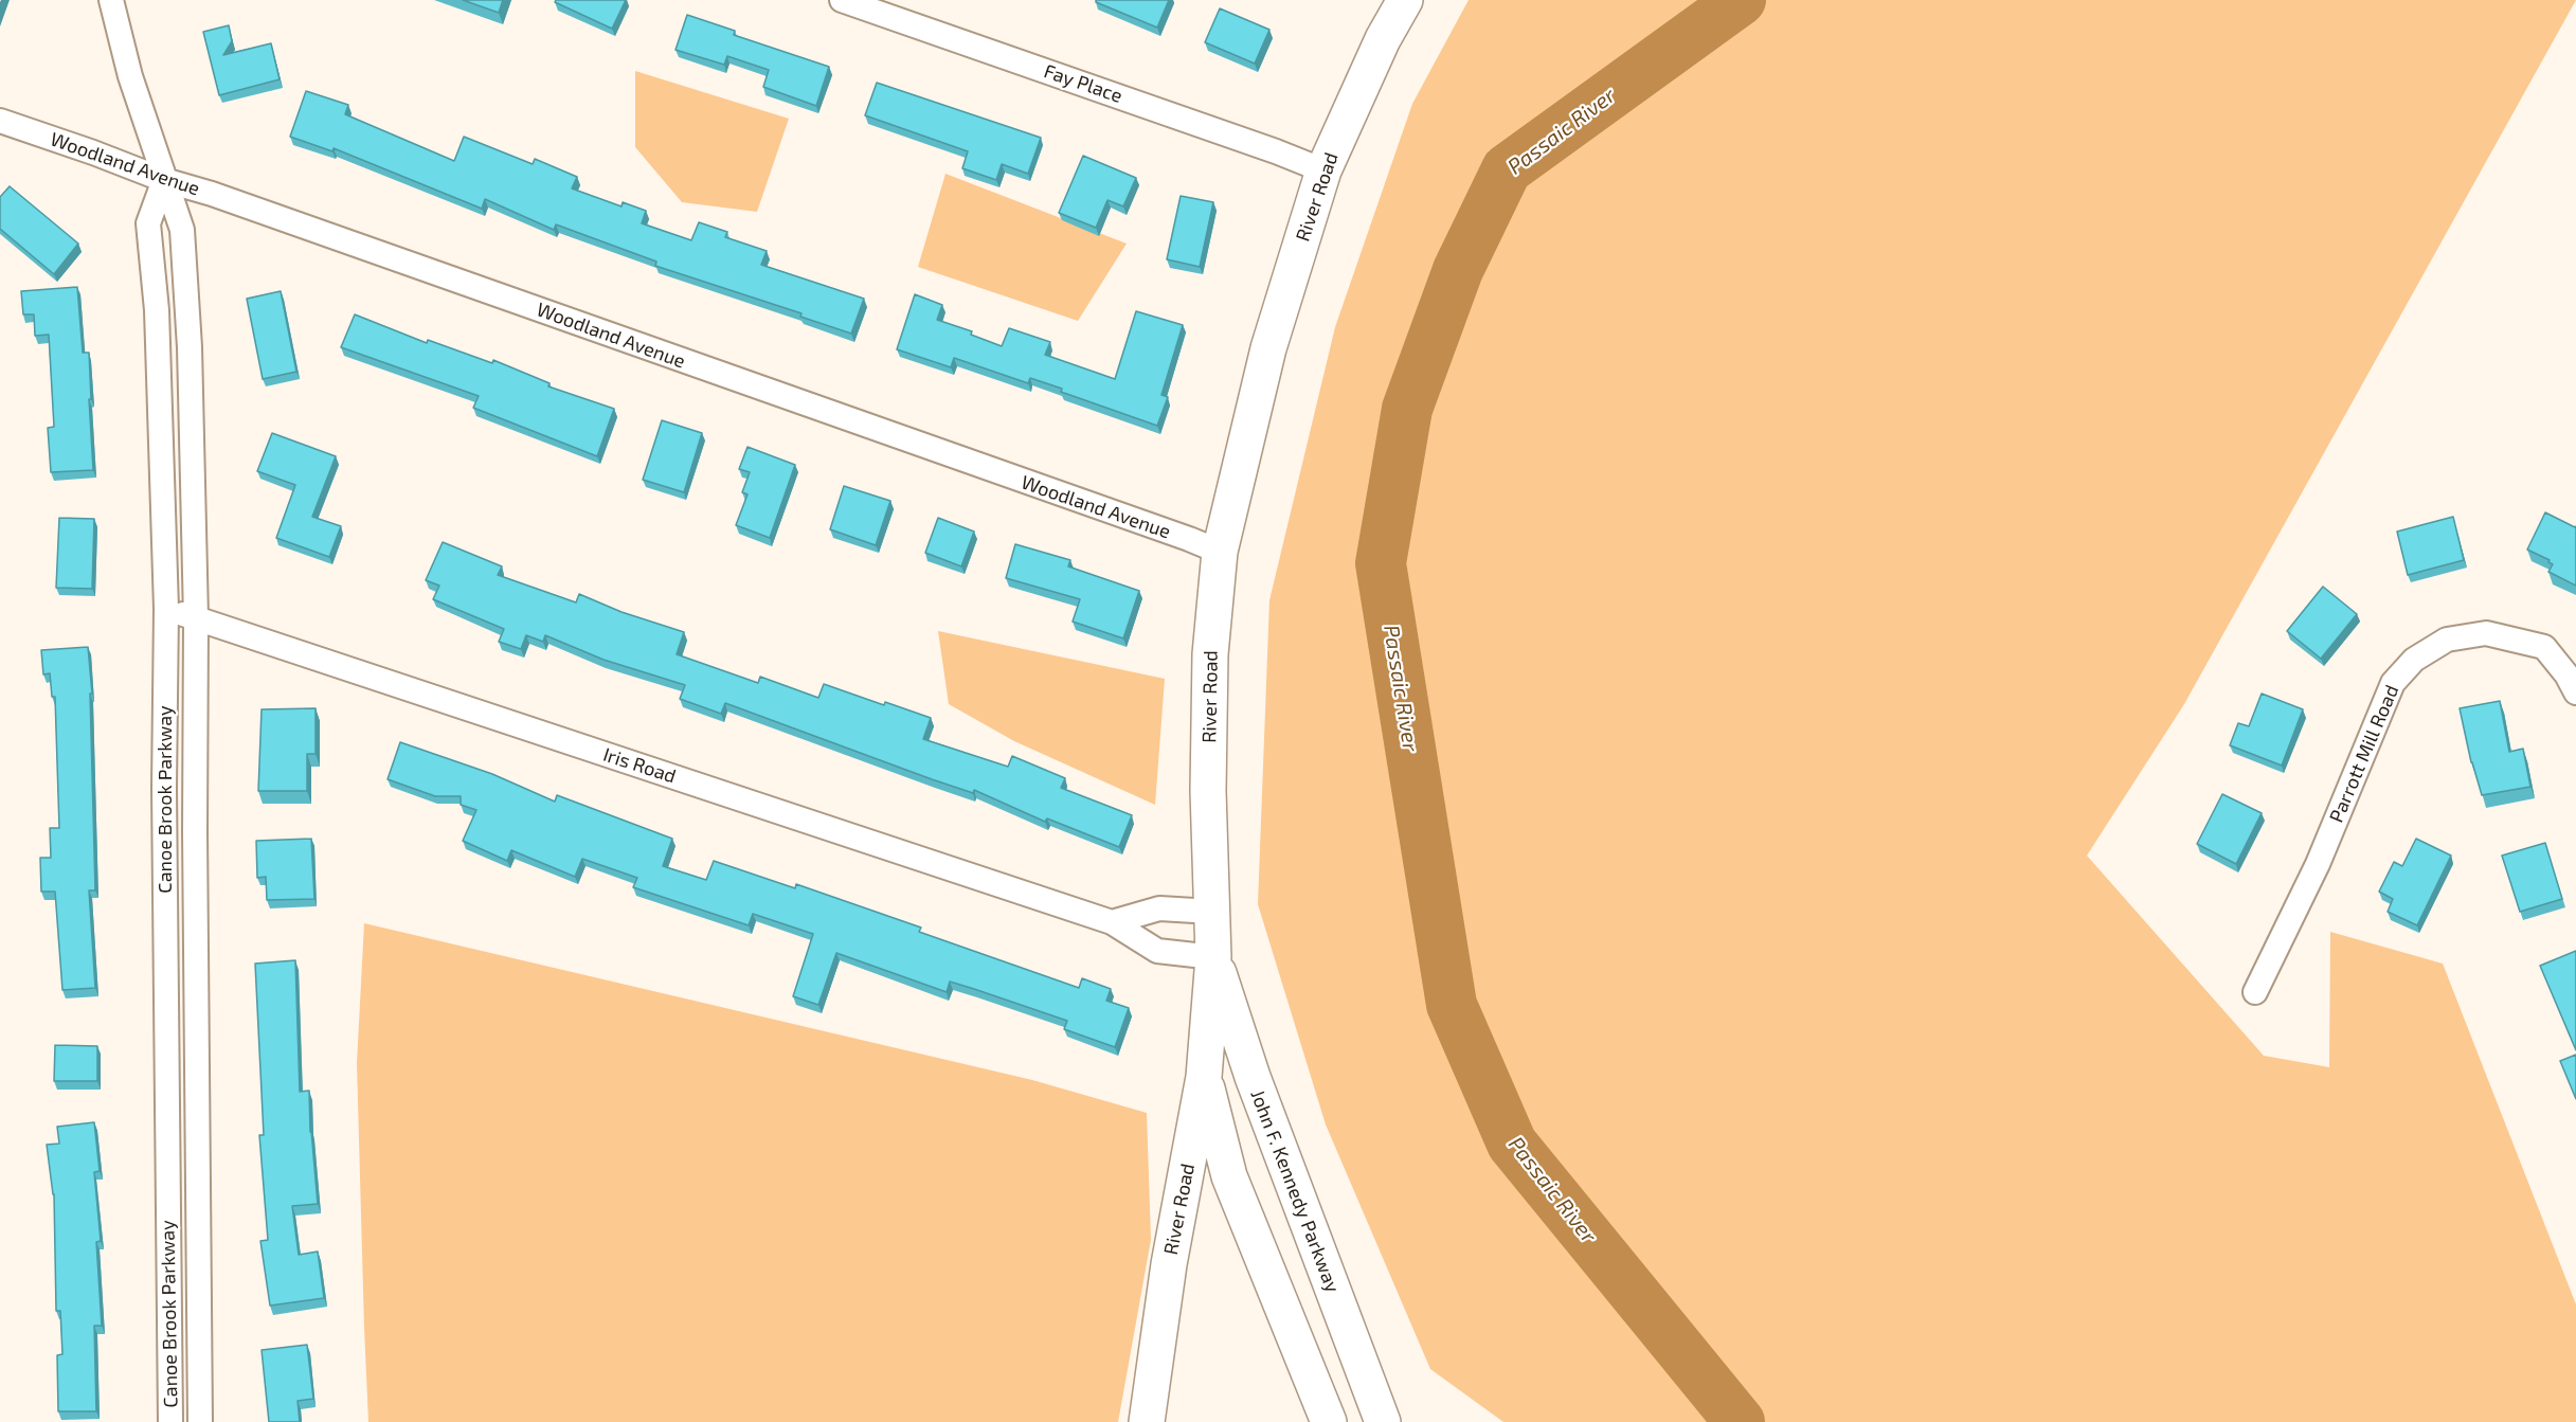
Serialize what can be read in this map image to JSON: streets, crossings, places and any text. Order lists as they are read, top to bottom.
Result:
{
  "streets": {
    "main road": ["River Road", "John F. Kennedy Parkway"],
    "street": [
      "Fay Place",
      "Woodland Avenue",
      "Parrott Mill Road",
      "Iris Road",
      "Canoe Brook Parkway"
    ]
  },
  "crossings": [
    ["Fay Place", "River Road"],
    ["Woodland Avenue", "River Road"],
    ["Woodland Avenue", "Canoe Brook Parkway"],
    ["River Road", "Iris Road"],
    ["River Road", "John F. Kennedy Parkway"],
    ["Iris Road", "Canoe Brook Parkway"],
    ["Iris Road", "John F. Kennedy Parkway"]
  ],
  "water": ["Passaic River"]
}
